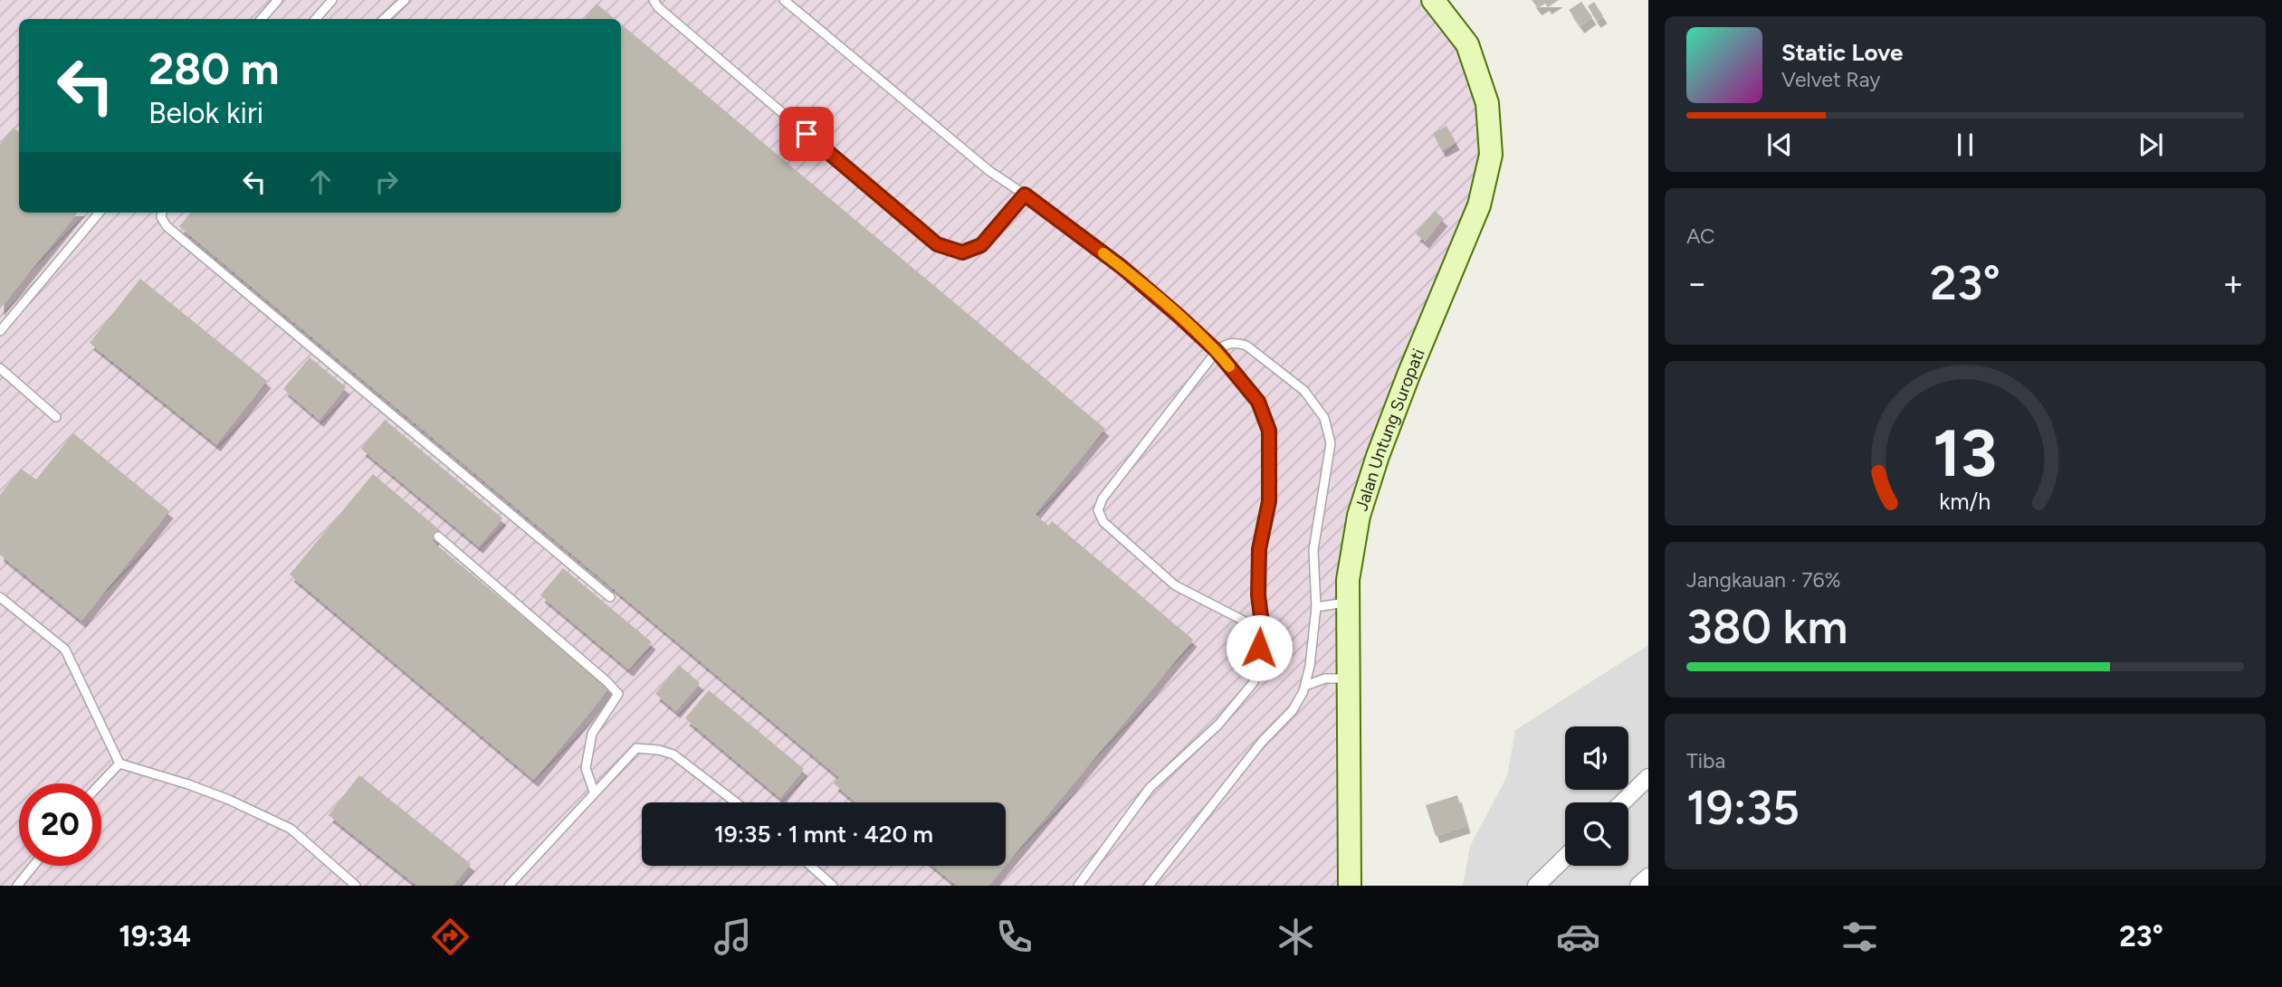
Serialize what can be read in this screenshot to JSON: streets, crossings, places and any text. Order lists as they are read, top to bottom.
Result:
{
  "streets": {
    "main road": ["Jalan Untung Suropati"]
  },
  "page": {
    "turn": ["280 m", "Belok kiri"],
    "song": ["Static Love", "Velvet Ray"],
    "tile": [
      "AC",
      ["Jangkauan · 76%", "380 km"],
      ["Tiba", "19:35"]
    ],
    "heat": ["−", "23°", "+"],
    "limit": "20",
    "trip": "19:35 · 1 mnt · 420 m",
    "tabs": ["19:34", "23°"],
    "gauge": ["13", "km/h"]
  }
}
